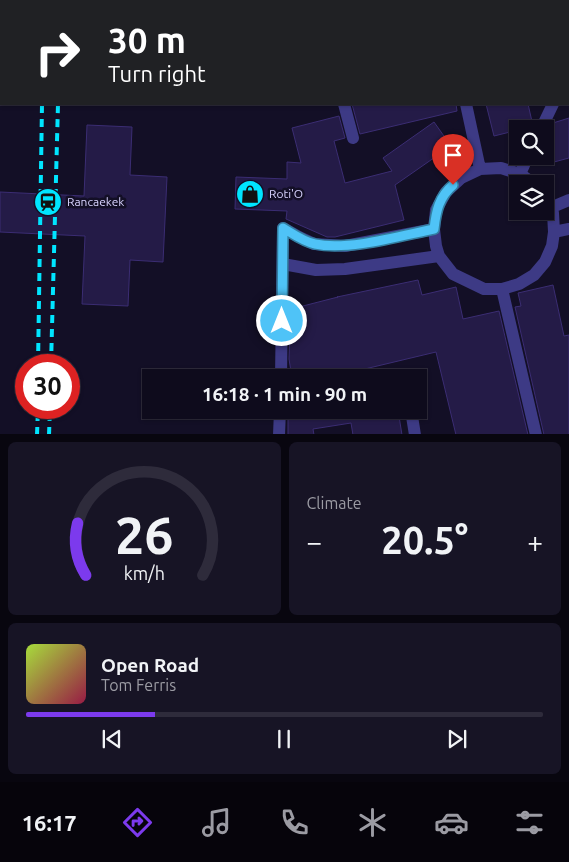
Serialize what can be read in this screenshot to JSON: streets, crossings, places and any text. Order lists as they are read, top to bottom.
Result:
{
  "places": {
    "shop": ["Roti'O"],
    "station": ["Rancaekek"]
  },
  "page": {
    "turn": ["30 m", "Turn right"],
    "limit": "30",
    "trip": "16:18 · 1 min · 90 m",
    "tile": "Climate",
    "heat": ["−", "20.5°", "+"],
    "song": ["Open Road", "Tom Ferris"],
    "tabs": "16:17",
    "gauge": ["26", "km/h"]
  }
}
